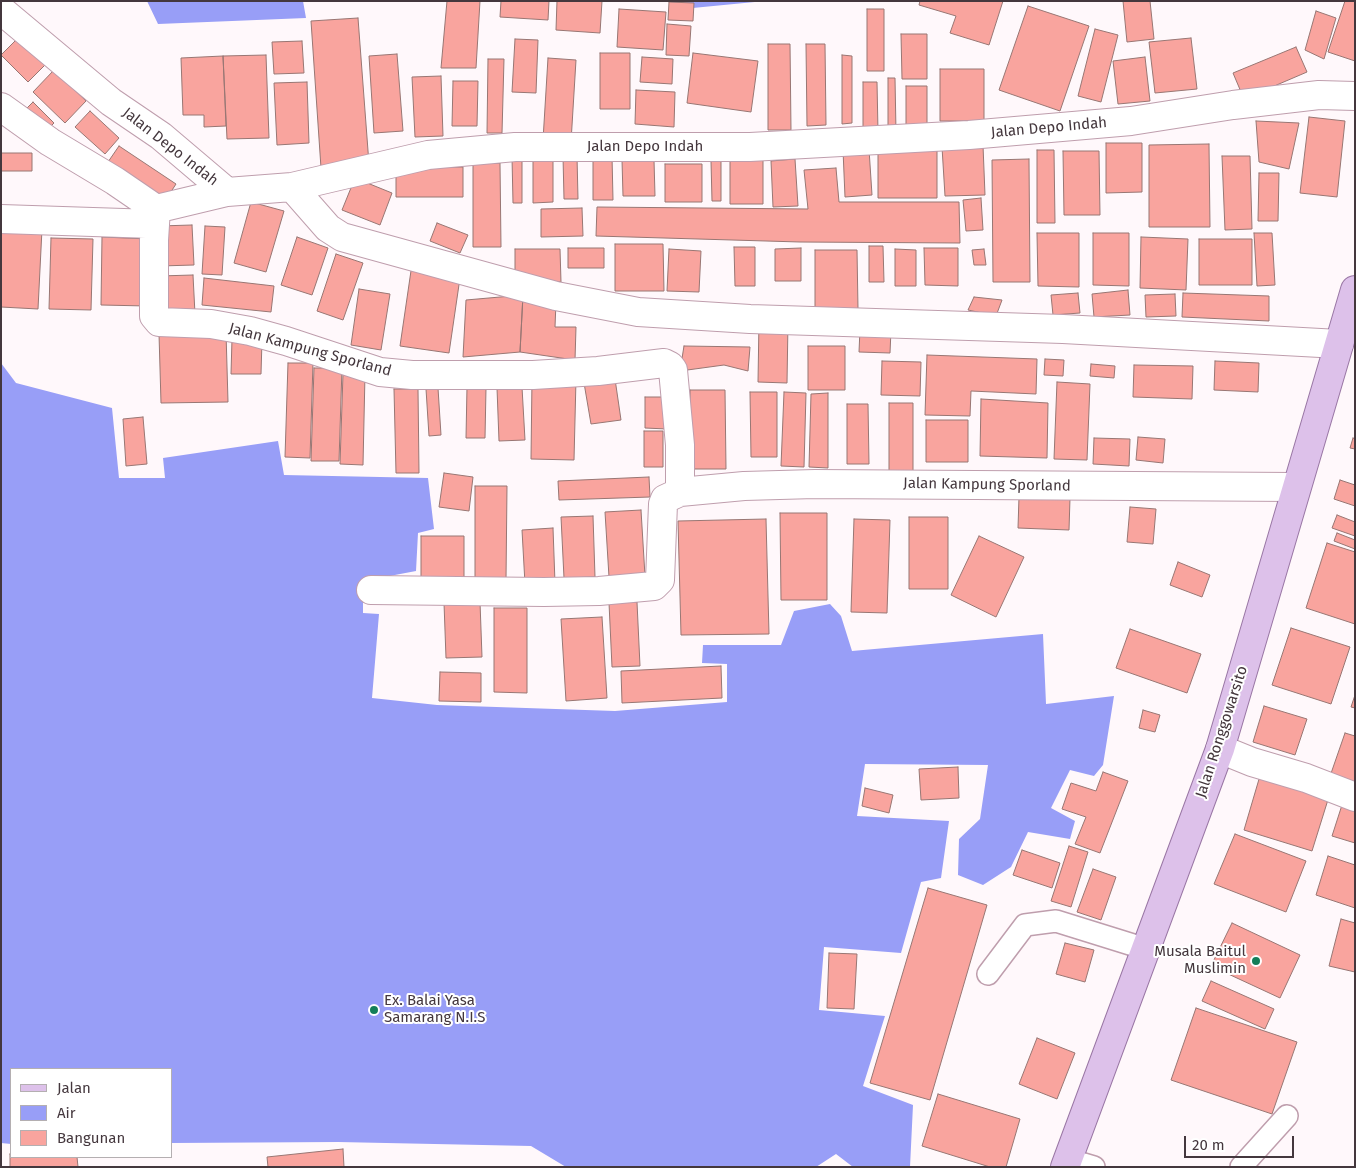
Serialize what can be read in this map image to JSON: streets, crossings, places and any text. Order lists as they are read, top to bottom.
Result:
{
  "streets": {
    "main road": ["Jalan Ronggowarsito"],
    "street": ["Jalan Depo Indah", "Jalan Kampung Sporland"]
  },
  "crossings": [
    ["Jalan Kampung Sporland", "Jalan Ronggowarsito"]
  ],
  "places": ["Musala Baitul Muslimin", "Ex. Balai Yasa Samarang N.I.S"],
  "legend": ["Jalan", "Air", "Bangunan"],
  "scale_bar": "20 m"
}
